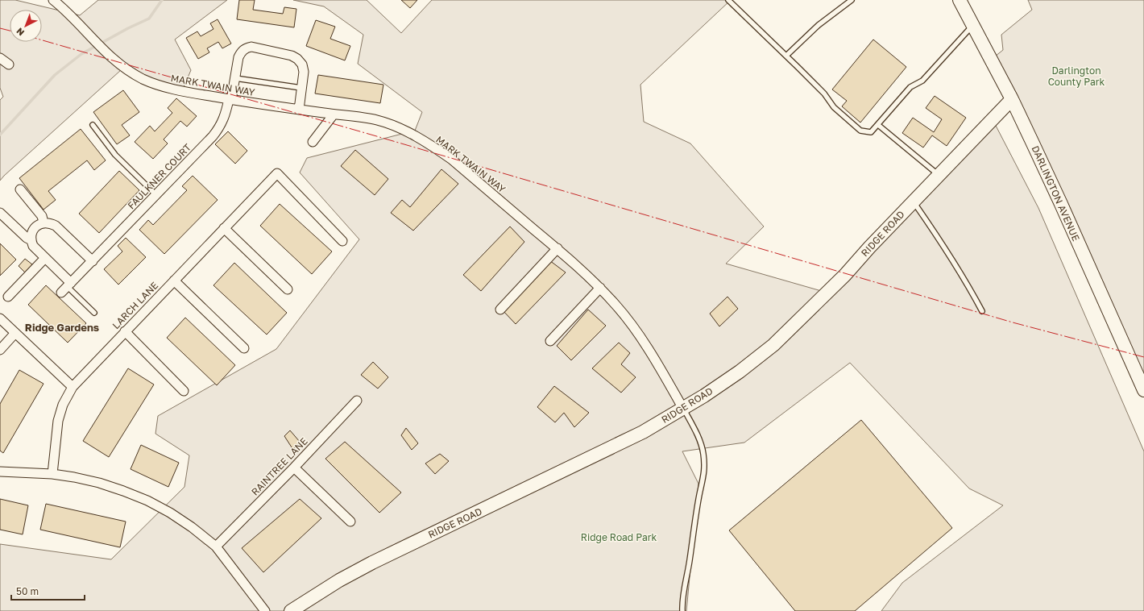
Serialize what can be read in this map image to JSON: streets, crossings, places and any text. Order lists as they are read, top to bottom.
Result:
{
  "streets": {
    "street": [
      "MARK TWAIN WAY",
      "FAULKNER COURT",
      "DARLINGTON AVENUE",
      "RIDGE ROAD",
      "LARCH LANE",
      "RAINTREE LANE"
    ]
  },
  "crossings": [
    ["MARK TWAIN WAY", "FAULKNER COURT"],
    ["MARK TWAIN WAY", "RIDGE ROAD"],
    ["DARLINGTON AVENUE", "RIDGE ROAD"]
  ],
  "districts": ["Ridge Gardens"],
  "parks": ["Darlington County Park", "Ridge Road Park"],
  "scale_bar": "50 m",
  "north": "bottom left"
}
